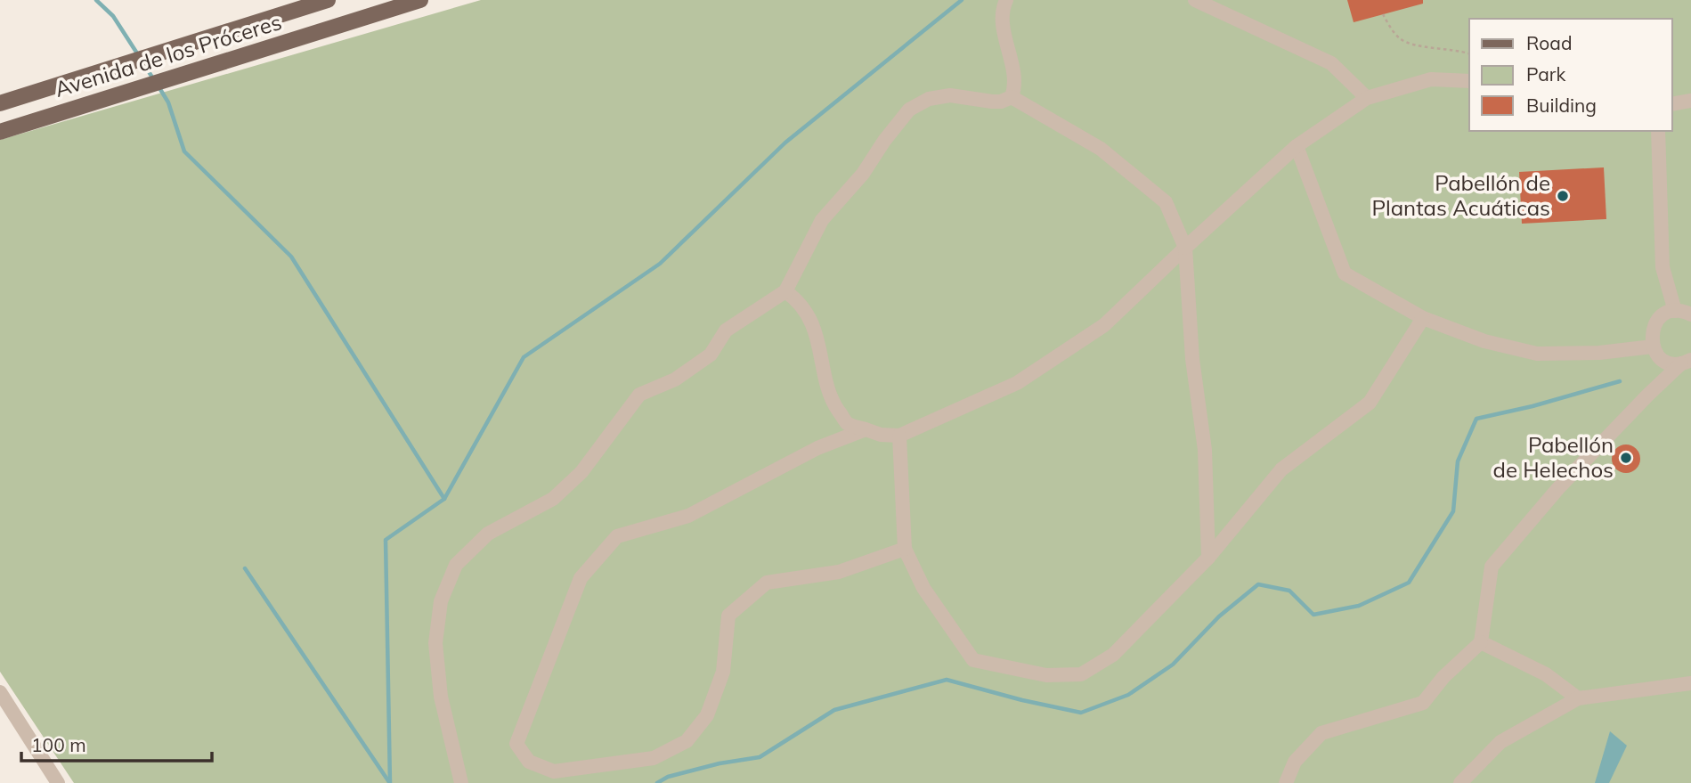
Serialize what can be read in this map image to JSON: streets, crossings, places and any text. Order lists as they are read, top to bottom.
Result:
{
  "streets": {
    "main road": ["Avenida de los Próceres"]
  },
  "places": ["Pabellón de Plantas Acuáticas", "Pabellón de Helechos"],
  "legend": ["Road", "Park", "Building"],
  "scale_bar": "100 m"
}
